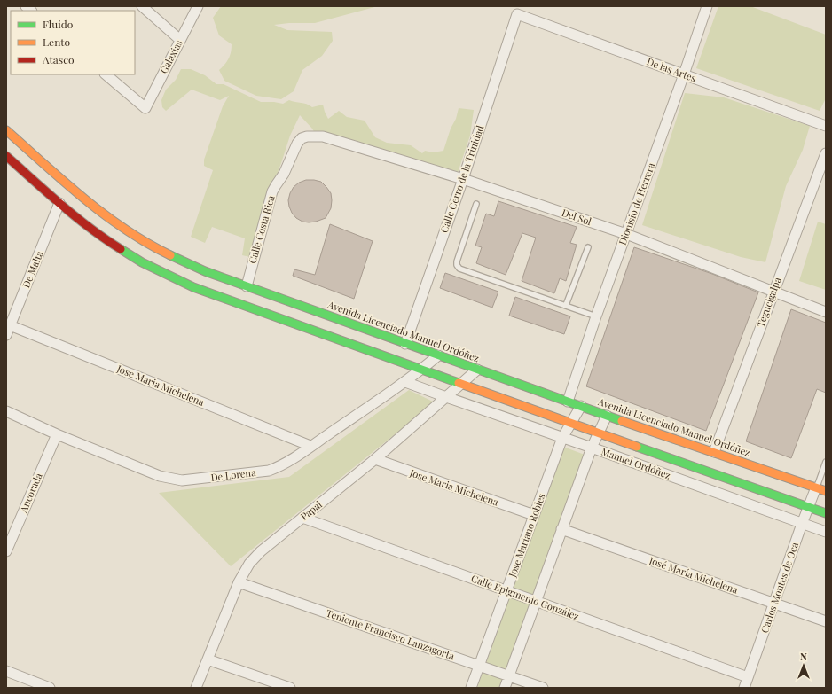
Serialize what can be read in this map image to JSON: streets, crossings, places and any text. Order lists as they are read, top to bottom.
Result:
{
  "streets": {
    "main road": ["Avenida Licenciado Manuel Ordóñez"],
    "street": [
      "Galaxias",
      "De las Artes",
      "Calle Cerro de la Trinidad",
      "Dionisio de Herrera",
      "Del Sol",
      "Calle Costa Rica",
      "De Malta",
      "Tegucigalpa",
      "Jose Maria Michelena",
      "Manuel Ordóñez",
      "De Lorena",
      "Ancorada",
      "Papal",
      "Jose Mariano Robles",
      "José María Michelena",
      "Carlos Montes de Oca",
      "Calle Epigmenio González",
      "Teniente Francisco Lanzagorta"
    ]
  },
  "crossings": [
    ["De las Artes", "Calle Cerro de la Trinidad"],
    ["De las Artes", "Dionisio de Herrera"],
    ["Calle Cerro de la Trinidad", "Del Sol"],
    ["Calle Cerro de la Trinidad", "Avenida Licenciado Manuel Ordóñez"],
    ["Dionisio de Herrera", "Del Sol"],
    ["Dionisio de Herrera", "Avenida Licenciado Manuel Ordóñez"],
    ["Del Sol", "Calle Costa Rica"],
    ["Del Sol", "Tegucigalpa"],
    ["Calle Costa Rica", "Avenida Licenciado Manuel Ordóñez"],
    ["De Malta", "Jose Maria Michelena"],
    ["Tegucigalpa", "Avenida Licenciado Manuel Ordóñez"],
    ["Avenida Licenciado Manuel Ordóñez", "De Lorena"],
    ["Avenida Licenciado Manuel Ordóñez", "Papal"],
    ["Avenida Licenciado Manuel Ordóñez", "Jose Mariano Robles"],
    ["Avenida Licenciado Manuel Ordóñez", "Carlos Montes de Oca"],
    ["Jose Maria Michelena", "De Lorena"],
    ["Jose Maria Michelena", "Papal"],
    ["Jose Maria Michelena", "Jose Mariano Robles"],
    ["Manuel Ordóñez", "De Lorena"],
    ["Manuel Ordóñez", "Papal"],
    ["Manuel Ordóñez", "Jose Mariano Robles"],
    ["Manuel Ordóñez", "Carlos Montes de Oca"],
    ["De Lorena", "Ancorada"],
    ["Papal", "Calle Epigmenio González"],
    ["Papal", "Teniente Francisco Lanzagorta"],
    ["Jose Mariano Robles", "Calle Epigmenio González"],
    ["Jose Mariano Robles", "Teniente Francisco Lanzagorta"],
    ["José María Michelena", "Carlos Montes de Oca"],
    ["Carlos Montes de Oca", "Calle Epigmenio González"]
  ],
  "legend": ["Fluido", "Lento", "Atasco"],
  "north": "top"
}
